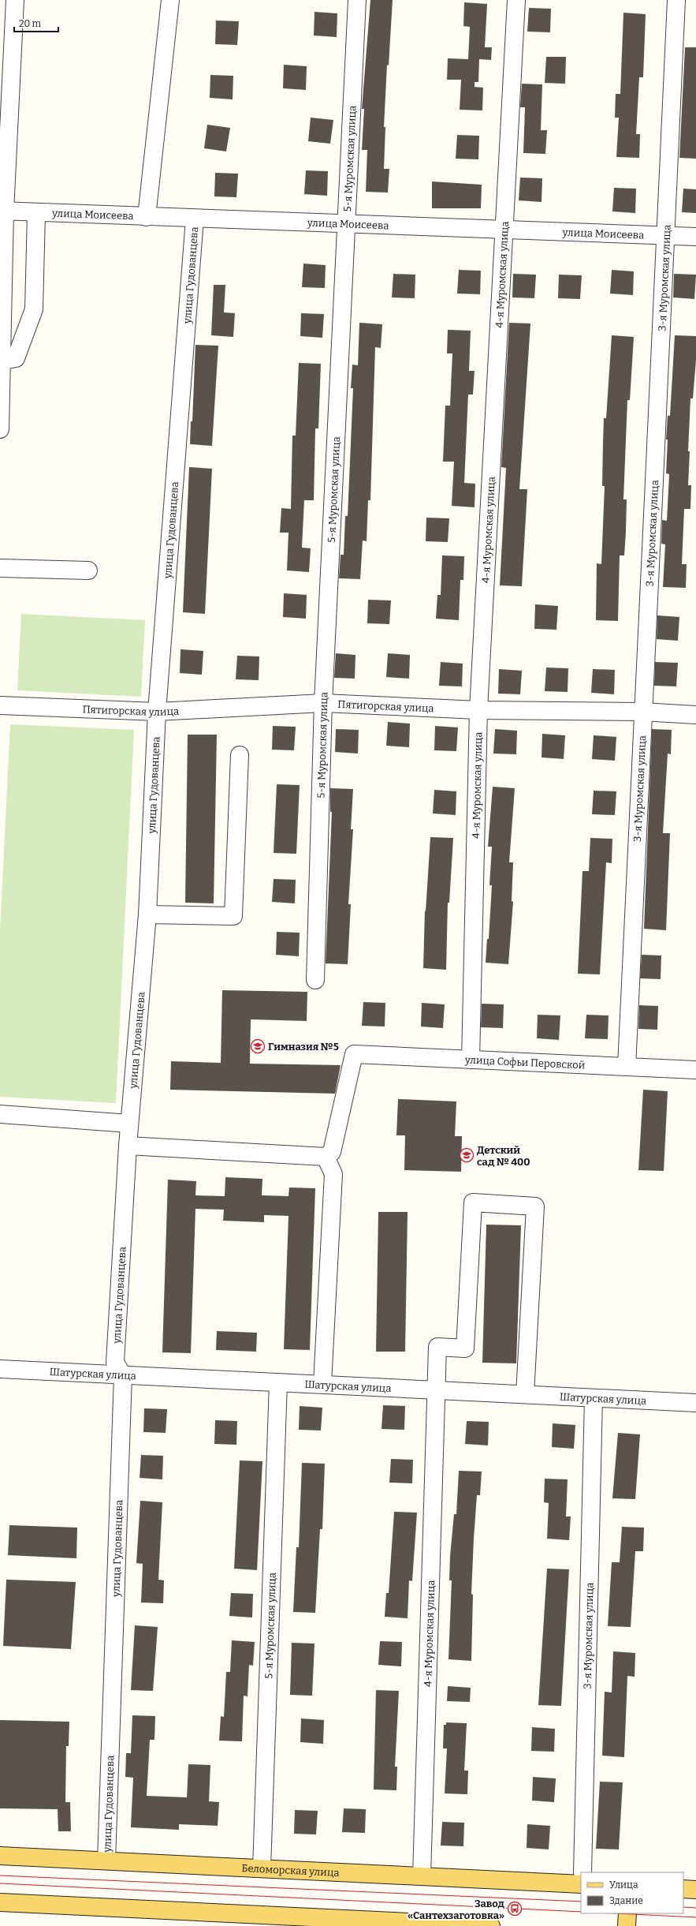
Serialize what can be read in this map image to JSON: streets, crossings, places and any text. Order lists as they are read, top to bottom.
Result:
{
  "streets": {
    "main road": ["Беломорская улица"],
    "street": [
      "5-я Муромская улица",
      "улица Моисеева",
      "4-я Муромская улица",
      "улица Гудованцева",
      "3-я Муромская улица",
      "Пятигорская улица",
      "улица Софьи Перовской",
      "Шатурская улица"
    ]
  },
  "crossings": [
    ["5-я Муромская улица", "улица Моисеева"],
    ["5-я Муромская улица", "Пятигорская улица"],
    ["5-я Муромская улица", "Шатурская улица"],
    ["5-я Муромская улица", "Беломорская улица"],
    ["улица Моисеева", "4-я Муромская улица"],
    ["улица Моисеева", "улица Гудованцева"],
    ["улица Моисеева", "3-я Муромская улица"],
    ["4-я Муромская улица", "Пятигорская улица"],
    ["4-я Муромская улица", "улица Софьи Перовской"],
    ["4-я Муромская улица", "Шатурская улица"],
    ["4-я Муромская улица", "Беломорская улица"],
    ["улица Гудованцева", "Пятигорская улица"],
    ["улица Гудованцева", "Шатурская улица"],
    ["улица Гудованцева", "Беломорская улица"],
    ["3-я Муромская улица", "Пятигорская улица"],
    ["3-я Муромская улица", "улица Софьи Перовской"],
    ["3-я Муромская улица", "Шатурская улица"]
  ],
  "places": {
    "school or university": ["Гимназия №5", "Детский сад № 400"],
    "bus stop": ["Завод «Сантехзаготовка»"]
  },
  "legend": ["Улица", "Здание"],
  "scale_bar": "20 m"
}
